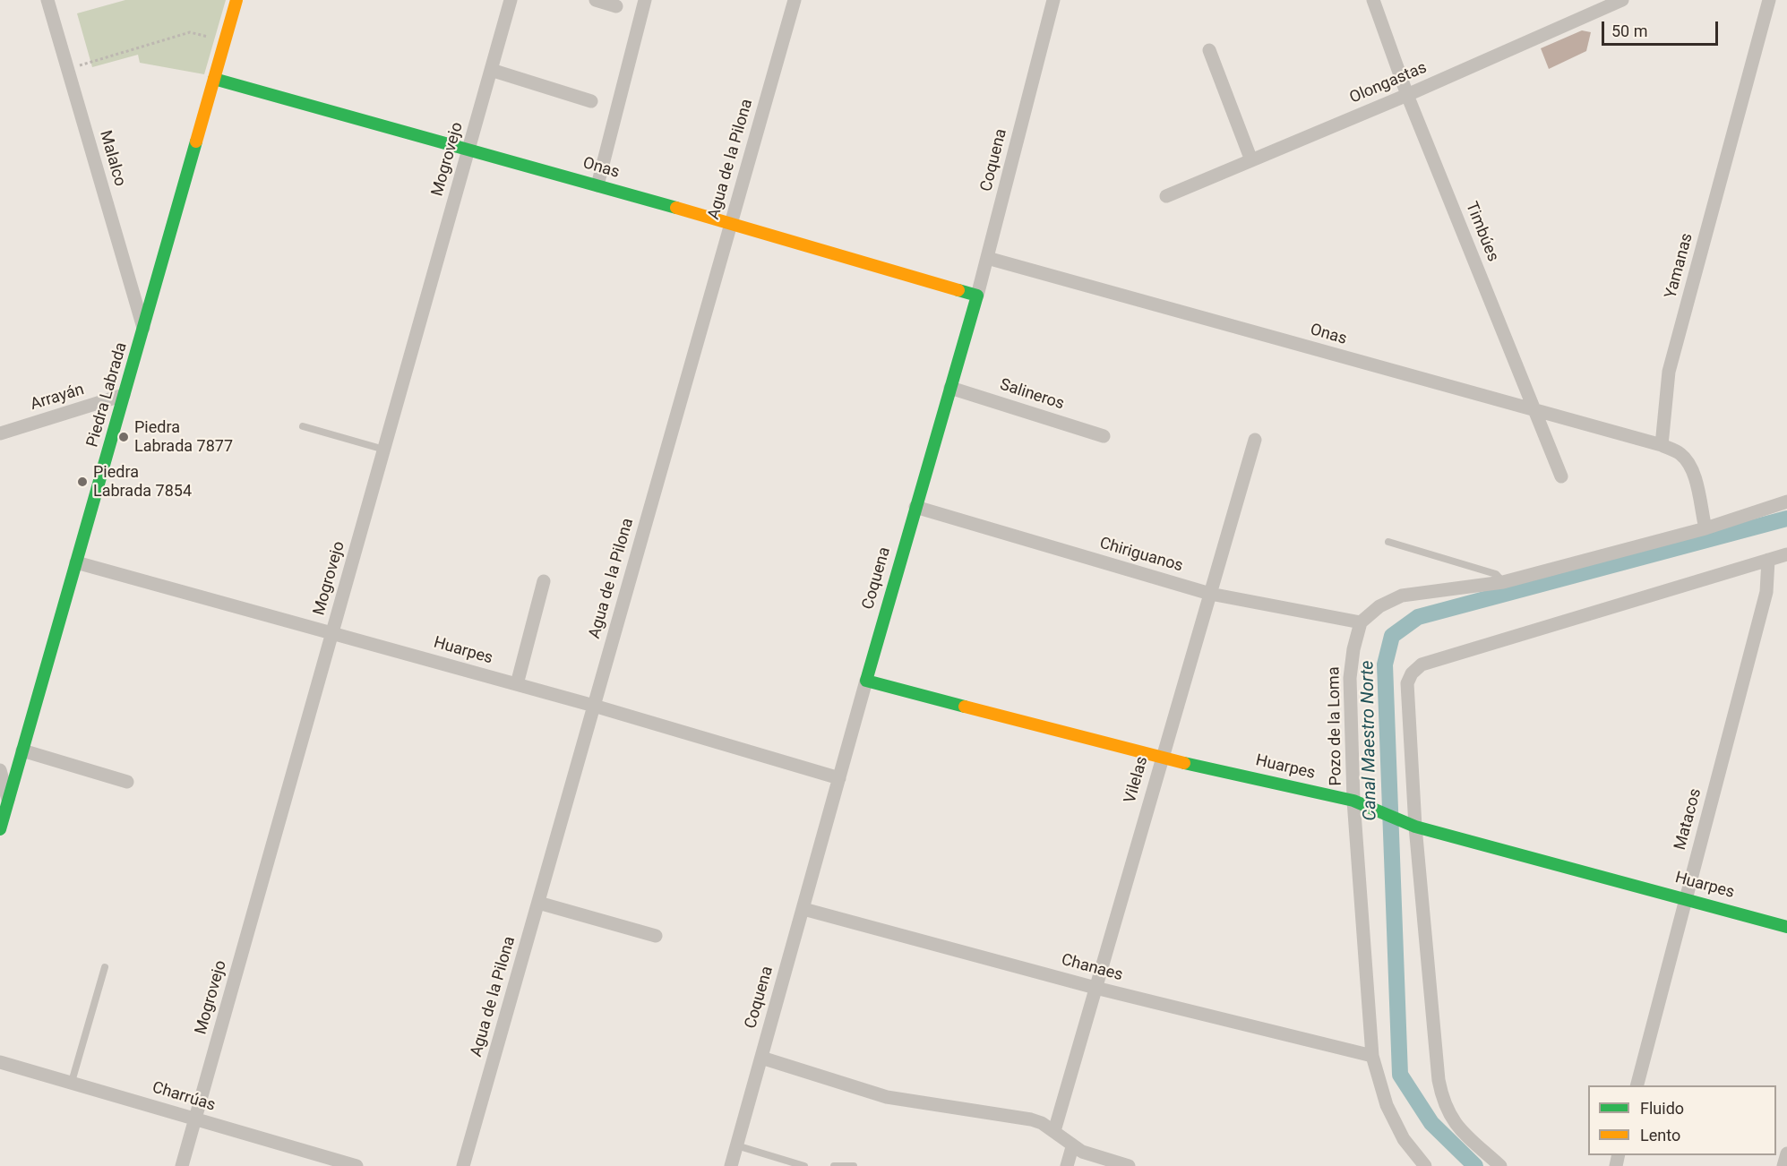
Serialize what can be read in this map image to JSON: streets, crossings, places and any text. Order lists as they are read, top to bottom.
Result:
{
  "streets": {
    "main road": [
      "Coquena",
      "Onas",
      "Piedra Labrada",
      "Huarpes"
    ],
    "street": [
      "Olongastas",
      "Malalco",
      "Mogrovejo",
      "Agua de la Pilona",
      "Timbúes",
      "Yamanas",
      "Salineros",
      "Arrayán",
      "Chiriguanos",
      "Pozo de la Loma",
      "Vilelas",
      "Matacos",
      "Chanaes",
      "Charrúas"
    ]
  },
  "crossings": [
    ["Olongastas", "Timbúes"],
    ["Malalco", "Piedra Labrada"],
    ["Mogrovejo", "Onas"],
    ["Mogrovejo", "Huarpes"],
    ["Mogrovejo", "Charrúas"],
    ["Agua de la Pilona", "Onas"],
    ["Agua de la Pilona", "Huarpes"],
    ["Coquena", "Onas"],
    ["Coquena", "Salineros"],
    ["Coquena", "Chiriguanos"],
    ["Coquena", "Huarpes"],
    ["Coquena", "Chanaes"],
    ["Onas", "Timbúes"],
    ["Onas", "Yamanas"],
    ["Onas", "Piedra Labrada"],
    ["Piedra Labrada", "Arrayán"],
    ["Piedra Labrada", "Huarpes"],
    ["Chiriguanos", "Pozo de la Loma"],
    ["Chiriguanos", "Vilelas"],
    ["Huarpes", "Pozo de la Loma"],
    ["Huarpes", "Vilelas"],
    ["Huarpes", "Matacos"],
    ["Pozo de la Loma", "Chanaes"],
    ["Vilelas", "Chanaes"]
  ],
  "water": ["Canal Maestro Norte"],
  "places": ["Piedra Labrada 7877", "Piedra Labrada 7854"],
  "legend": ["Fluido", "Lento"],
  "scale_bar": "50 m"
}
